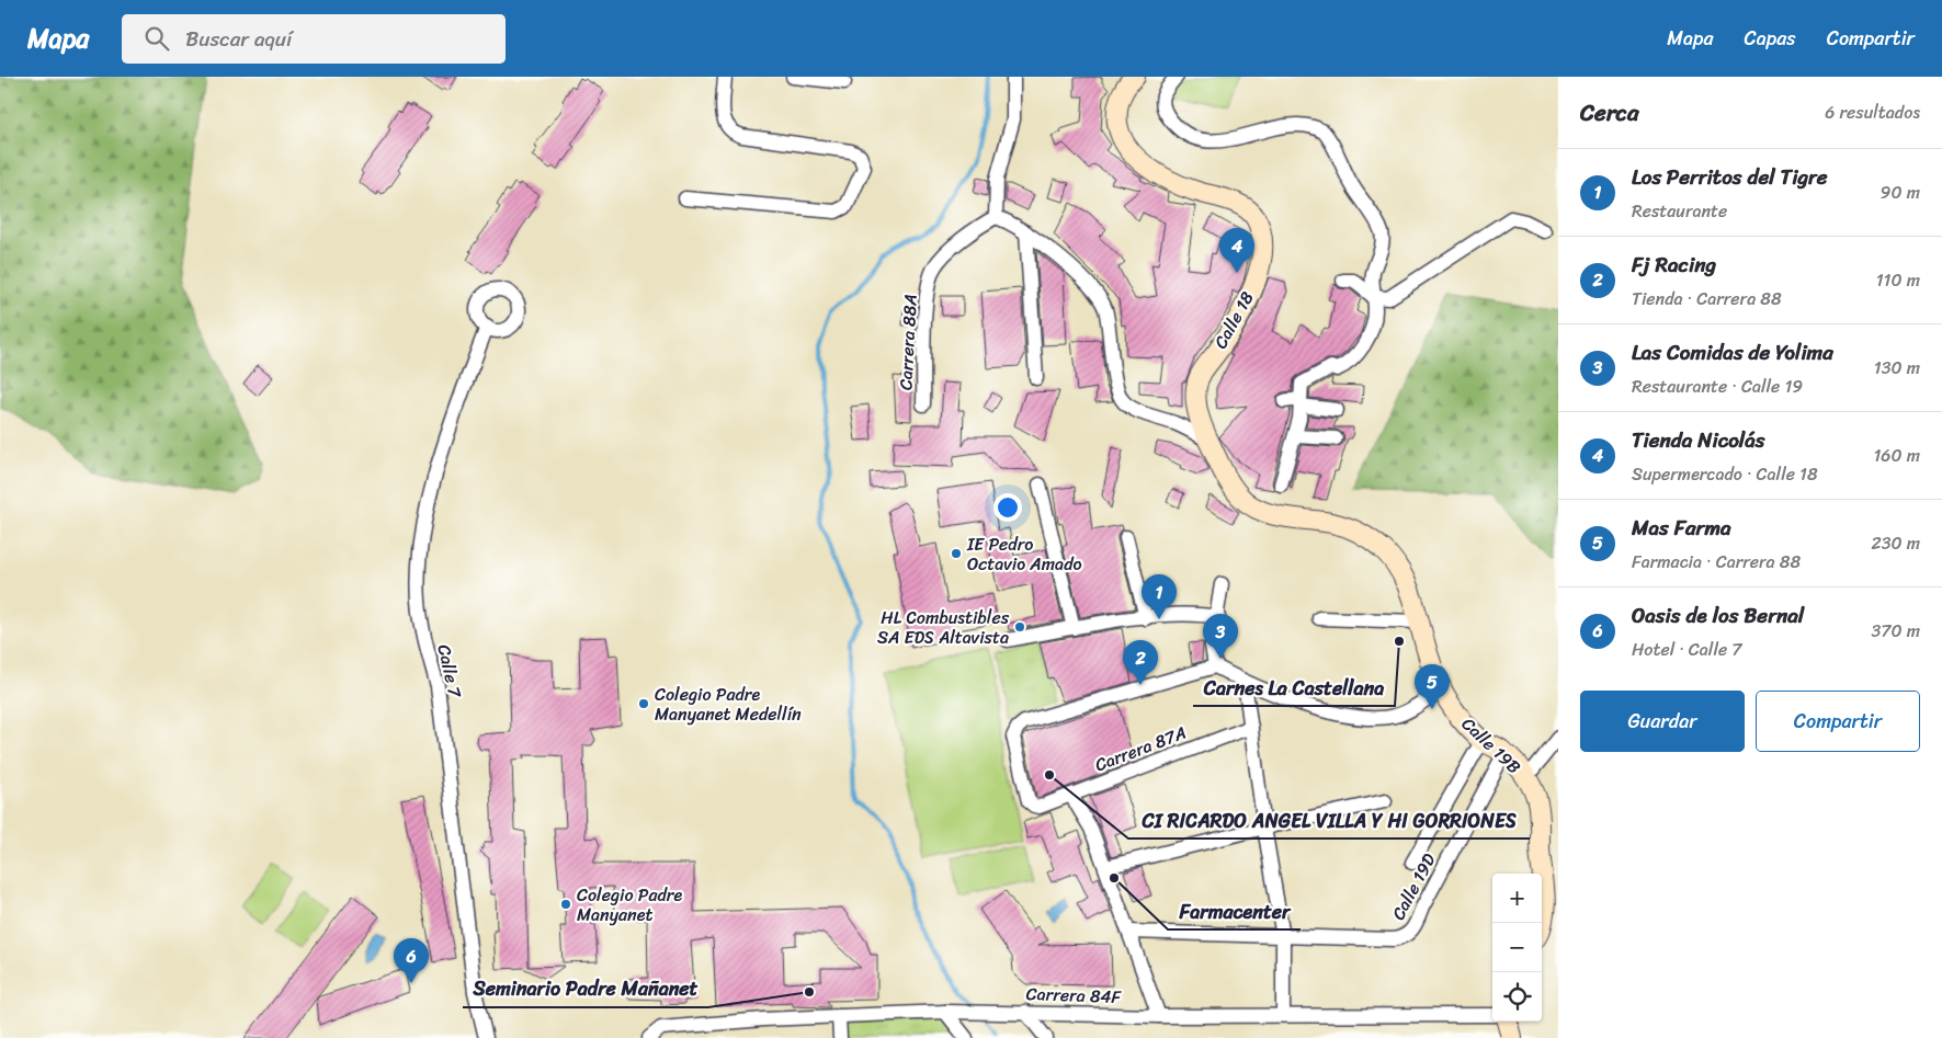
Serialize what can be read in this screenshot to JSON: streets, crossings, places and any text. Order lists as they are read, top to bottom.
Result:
{
  "streets": {
    "street": [
      "Calle 18",
      "Carrera 88A",
      "Calle 7",
      "Calle 19B",
      "Carrera 87A",
      "Calle 19D",
      "Carrera 84F"
    ]
  },
  "crossings": [
    ["Calle 18", "Calle 19B"],
    ["Calle 19B", "Calle 19D"]
  ],
  "places": [
    "IE Pedro Octavio Amado",
    "HL Combustibles SA EDS Altavista",
    "Carnes La Castellana",
    "Colegio Padre Manyanet Medellín",
    "CI RICARDO ANGEL VILLA Y HI GORRIONES",
    "Farmacenter",
    "Colegio Padre Manyanet",
    "Seminario Padre Mañanet"
  ],
  "page": {
    "header": "Mapa",
    "search": "Buscar aquí",
    "nav": ["Mapa", "Capas", "Compartir"],
    "heading": ["Cerca", "6 resultados"],
    "list": [
      {
        "mark": "1",
        "name": "Los Perritos del Tigre",
        "note": "Restaurante",
        "value": "90 m"
      },
      {
        "mark": "2",
        "name": "Fj Racing",
        "note": "Tienda · Carrera 88",
        "value": "110 m"
      },
      {
        "mark": "3",
        "name": "Las Comidas de Yolima",
        "note": "Restaurante · Calle 19",
        "value": "130 m"
      },
      {
        "mark": "4",
        "name": "Tienda Nicolás",
        "note": "Supermercado · Calle 18",
        "value": "160 m"
      },
      {
        "mark": "5",
        "name": "Mas Farma",
        "note": "Farmacia · Carrera 88",
        "value": "230 m"
      },
      {
        "mark": "6",
        "name": "Oasis de los Bernal",
        "note": "Hotel · Calle 7",
        "value": "370 m"
      }
    ],
    "pins": [
      "4",
      "1",
      "3",
      "2",
      "5",
      "6"
    ],
    "buttons": ["Guardar", "Compartir"],
    "map_buttons": ["+", "−"]
  }
}
